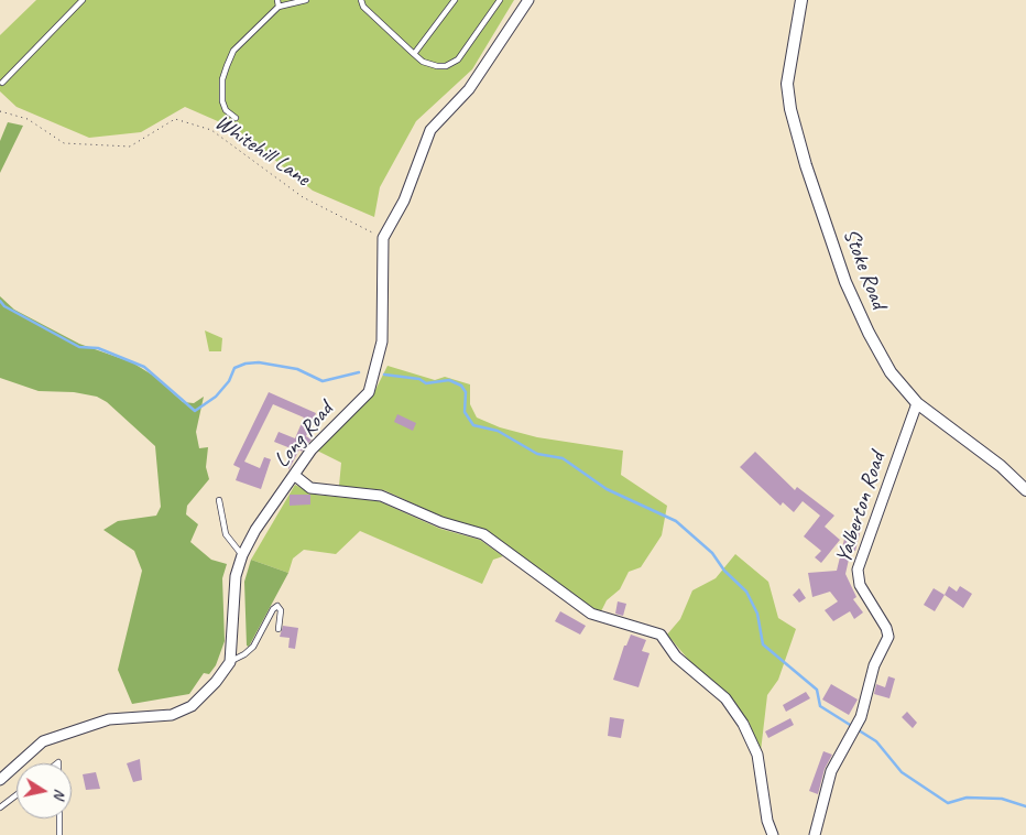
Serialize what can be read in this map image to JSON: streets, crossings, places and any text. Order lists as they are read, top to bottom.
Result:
{
  "streets": {
    "street": ["Stoke Road", "Long Road", "Yalberton Road"],
    "path": ["Whitehill Lane"]
  },
  "crossings": [
    ["Whitehill Lane", "Long Road"],
    ["Stoke Road", "Yalberton Road"]
  ],
  "north": "right"
}
